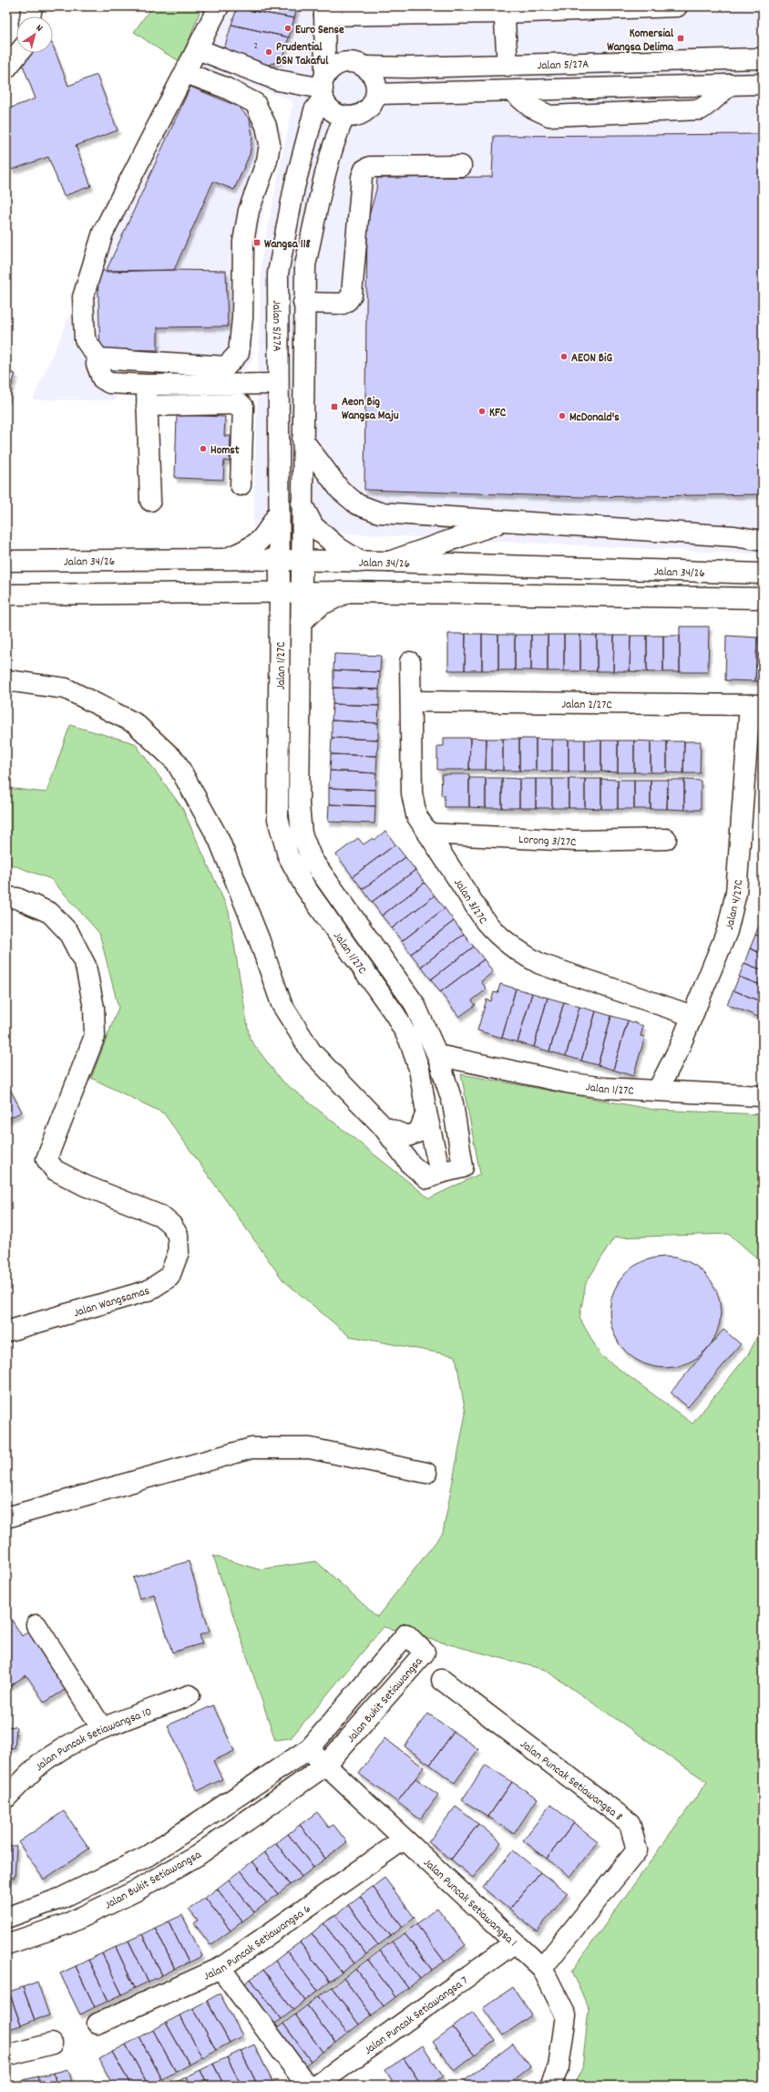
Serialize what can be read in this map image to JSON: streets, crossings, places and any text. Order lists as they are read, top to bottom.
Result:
{
  "streets": {
    "street": [
      "Jalan 5/27A",
      "Jalan 34/26",
      "Jalan 1/27C",
      "Jalan 2/27C",
      "Lorong 3/27C",
      "Jalan 3/27C",
      "Jalan 4/27C",
      "Jalan Wangsamas",
      "Jalan Bukit Setiawangsa",
      "Jalan Puncak Setiawangsa 10",
      "Jalan Puncak Setiawangsa 8",
      "Jalan Puncak Setiawangsa 1",
      "Jalan Puncak Setiawangsa 6",
      "Jalan Puncak Setiawangsa 7"
    ]
  },
  "crossings": [
    ["Jalan 5/27A", "Jalan 34/26"],
    ["Jalan 5/27A", "Jalan 1/27C"],
    ["Jalan 34/26", "Jalan 1/27C"],
    ["Jalan 1/27C", "Jalan 4/27C"],
    ["Jalan 2/27C", "Jalan 3/27C"],
    ["Jalan 2/27C", "Jalan 4/27C"],
    ["Lorong 3/27C", "Jalan 3/27C"],
    ["Jalan 3/27C", "Jalan 4/27C"],
    ["Jalan Bukit Setiawangsa", "Jalan Puncak Setiawangsa 1"],
    ["Jalan Puncak Setiawangsa 8", "Jalan Puncak Setiawangsa 1"],
    ["Jalan Puncak Setiawangsa 1", "Jalan Puncak Setiawangsa 6"],
    ["Jalan Puncak Setiawangsa 1", "Jalan Puncak Setiawangsa 7"]
  ],
  "places": {
    "other": [
      "Euro Sense",
      "Prudential BSN Takaful",
      "AEON BiG",
      "KFC",
      "McDonald's",
      "Homst"
    ],
    "transit": ["Komersial Wangsa Delima", "Wangsa 118", "Aeon Big Wangsa Maju"]
  },
  "house_numbers": ["2"],
  "north": "top right"
}
